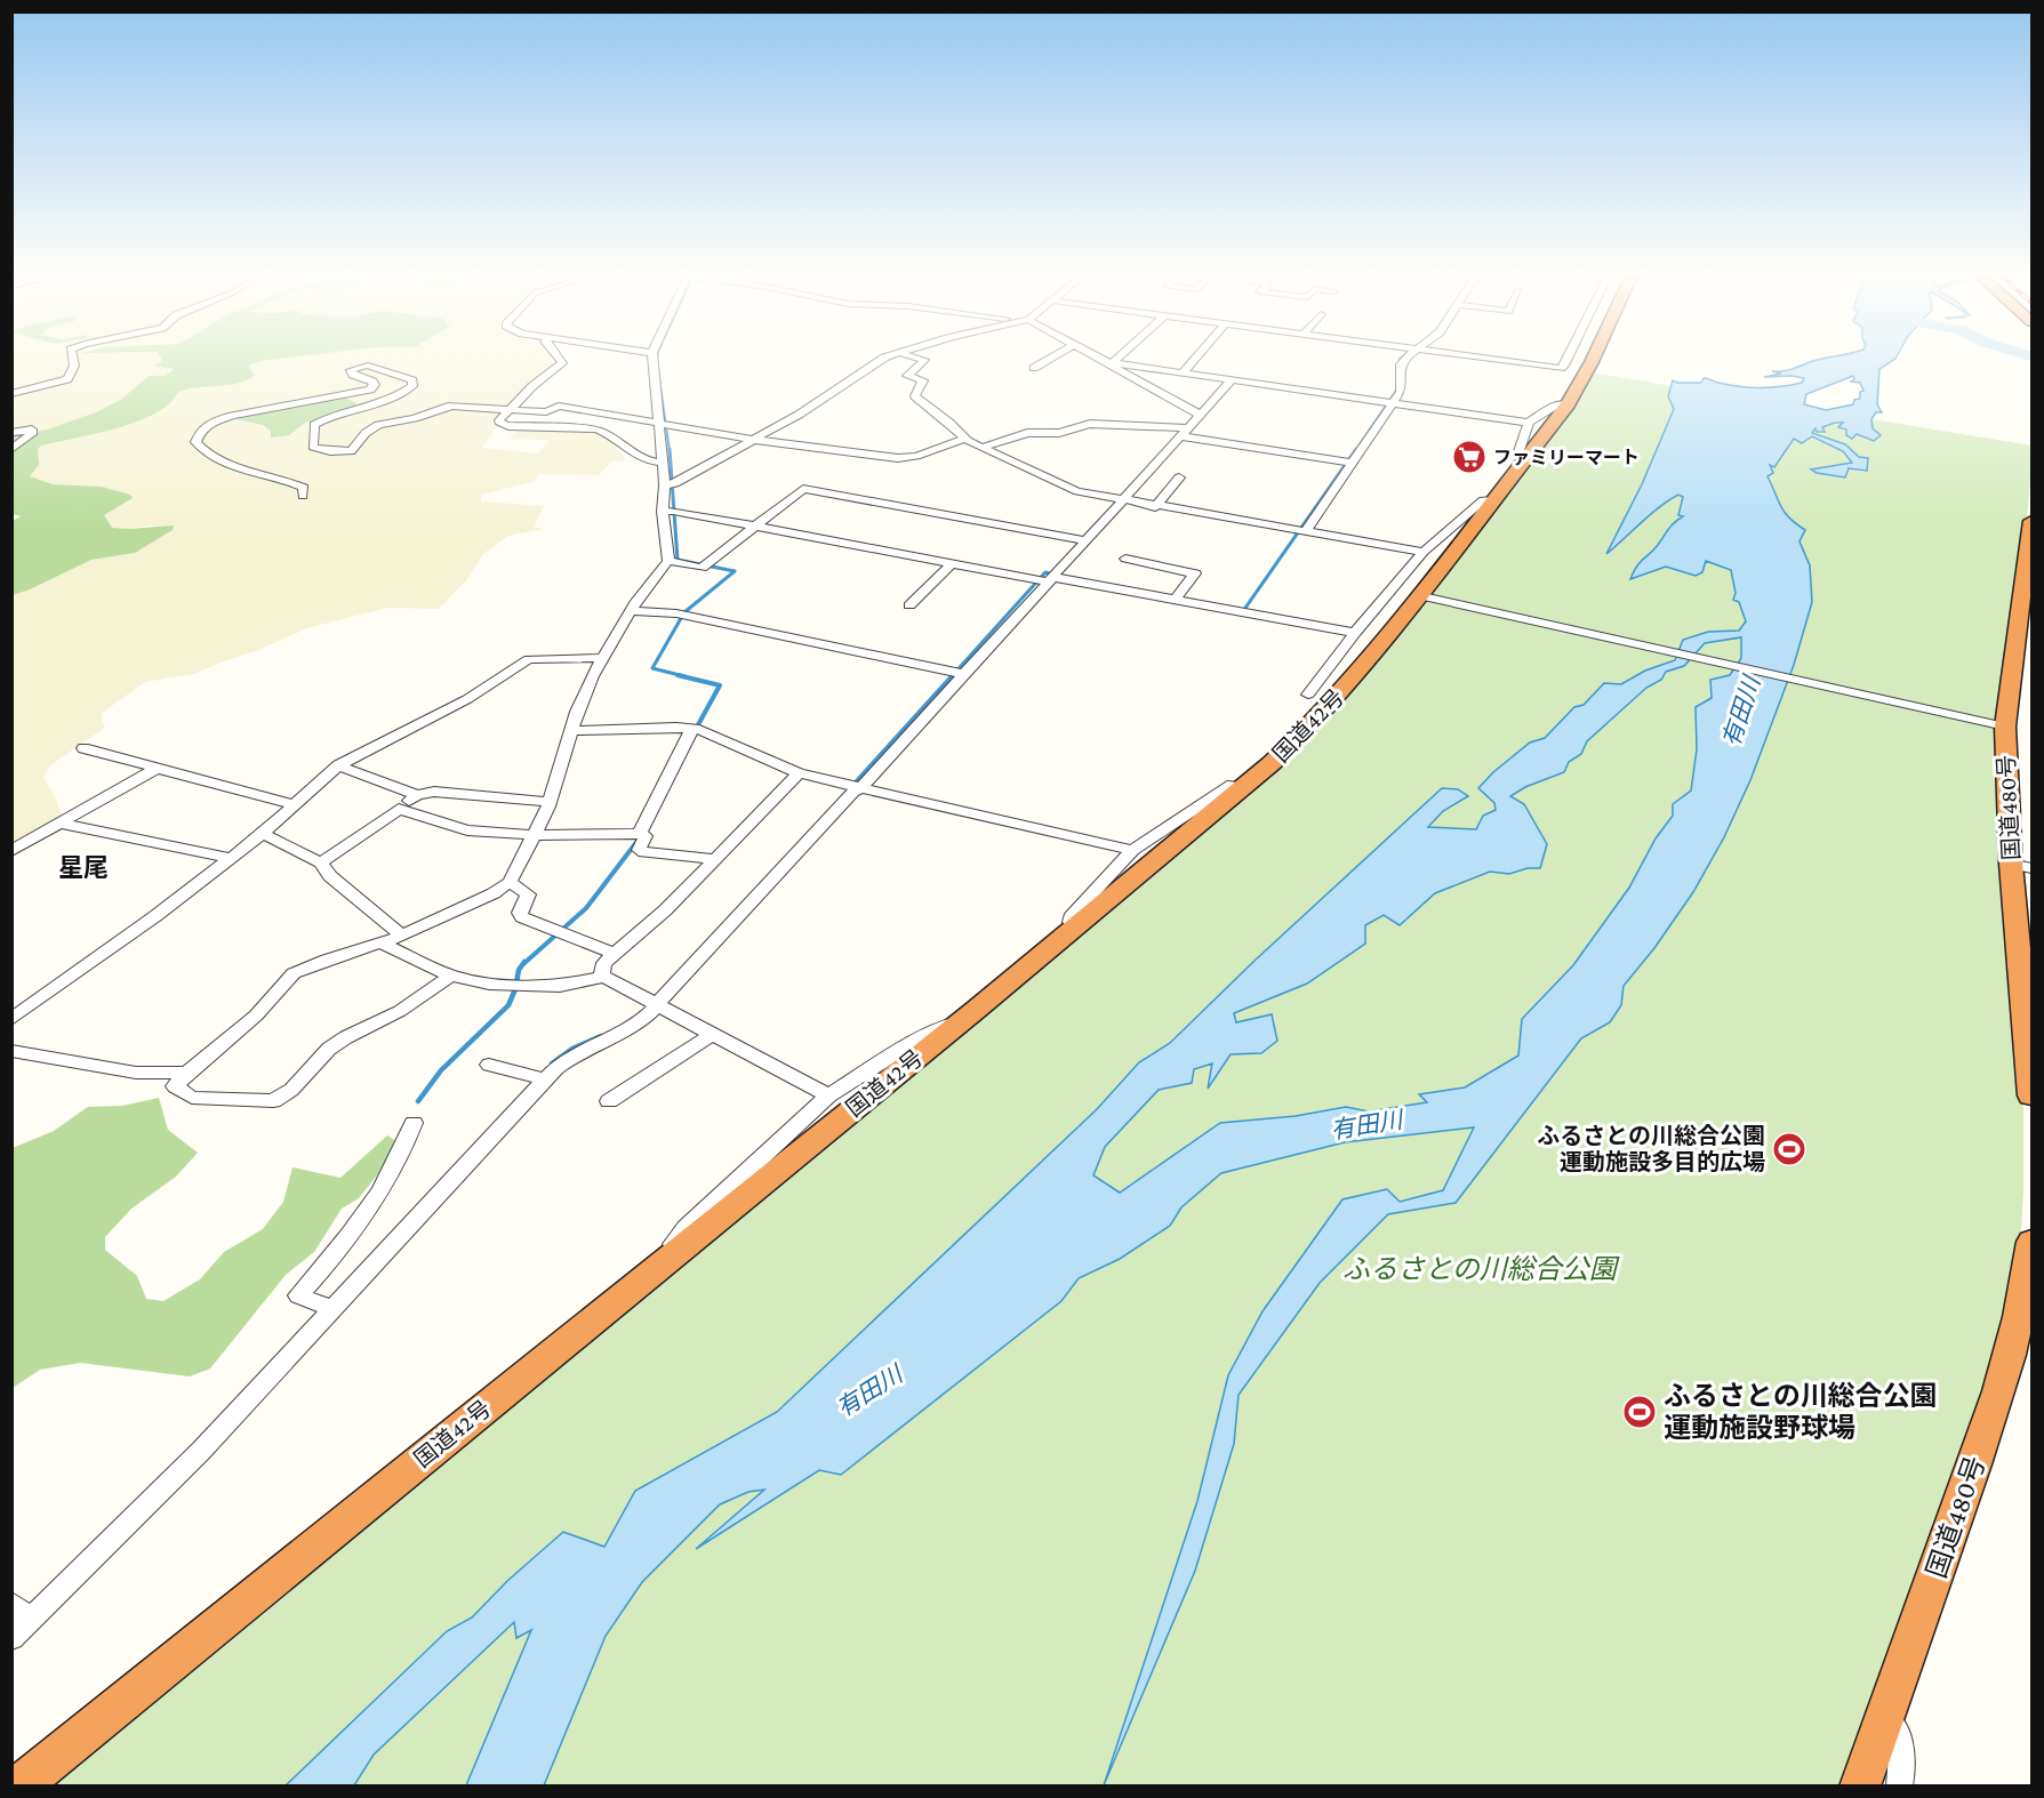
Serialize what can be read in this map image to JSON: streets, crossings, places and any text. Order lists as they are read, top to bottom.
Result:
{
  "streets": {
    "highway": ["国道42号", "国道480号"]
  },
  "districts": ["星尾"],
  "water": ["有田川"],
  "parks": ["ふるさとの川総合公園"],
  "places": {
    "supermarket": ["ファミリーマート"],
    "sports": ["ふるさとの川総合公園 運動施設多目的広場", "ふるさとの川総合公園 運動施設野球場"]
  }
}
